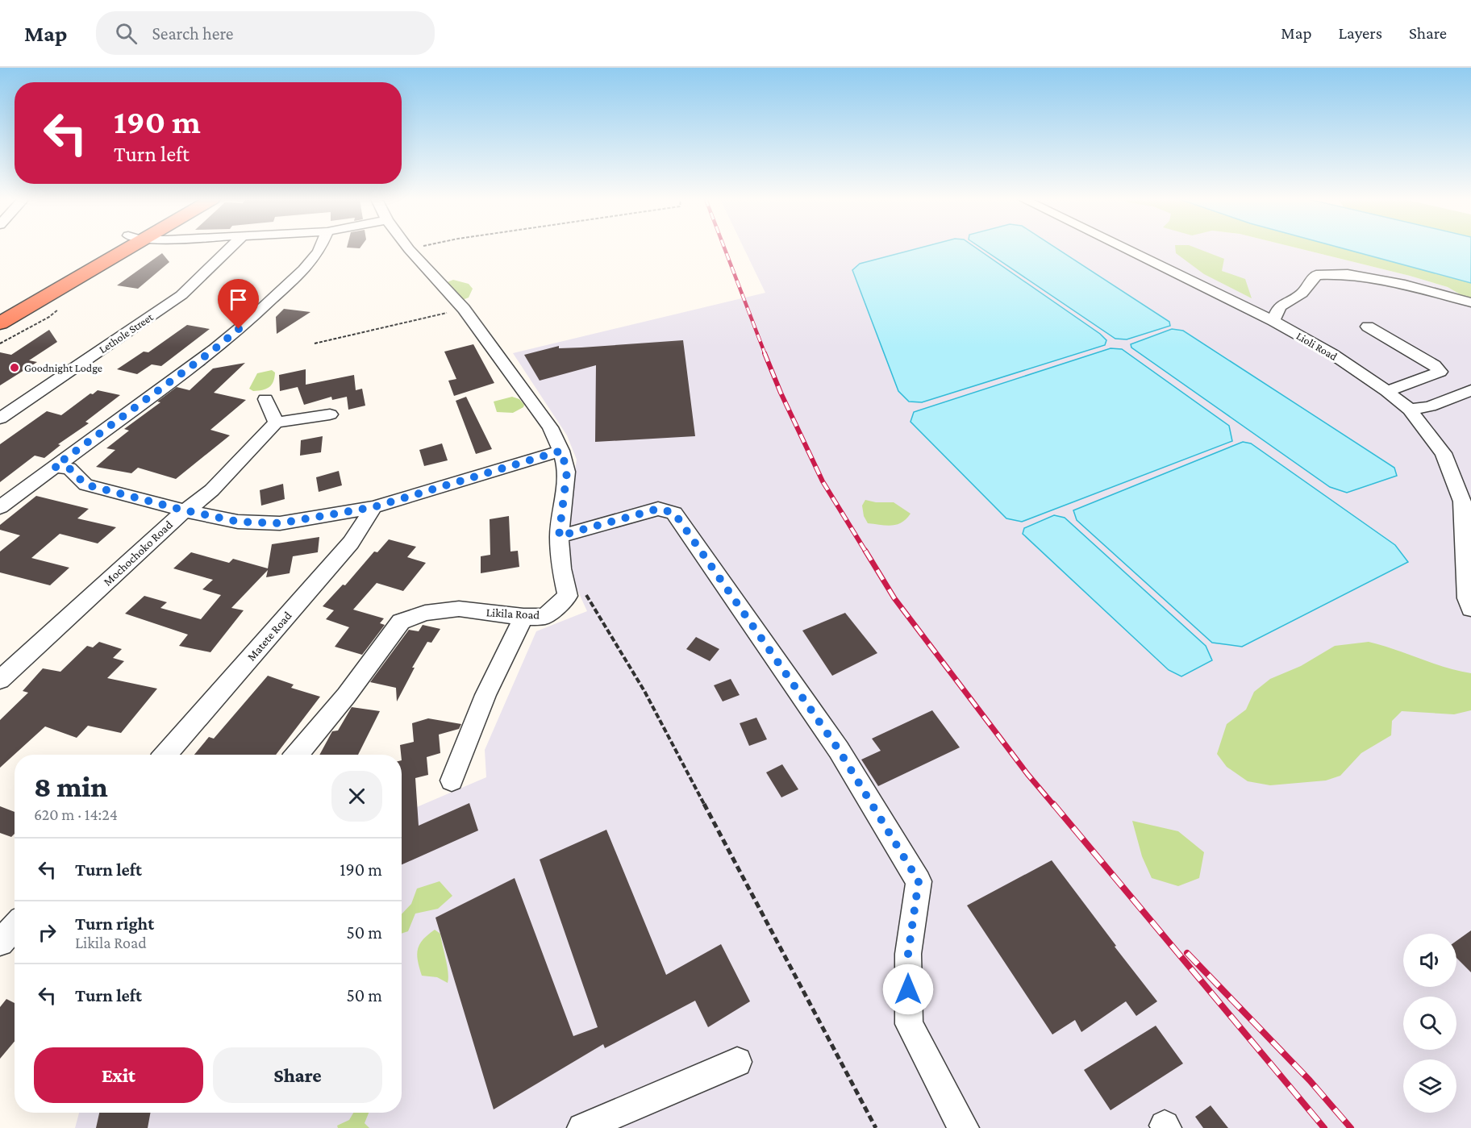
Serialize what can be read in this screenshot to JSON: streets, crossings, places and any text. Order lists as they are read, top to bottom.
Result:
{
  "streets": {
    "street": [
      "Lethole Street",
      "Lioli Road",
      "Mochochoko Road",
      "Likila Road",
      "Matete Road"
    ]
  },
  "places": ["Goodnight Lodge"],
  "page": {
    "header": "Map",
    "search": "Search here",
    "nav": ["Map", "Layers", "Share"],
    "turn": ["190 m", "Turn left"],
    "heading": ["8 min", "620 m · 14:24"],
    "list": [
      {
        "name": "Turn left",
        "value": "190 m"
      },
      {
        "name": "Turn right",
        "note": "Likila Road",
        "value": "50 m"
      },
      {
        "name": "Turn left",
        "value": "50 m"
      }
    ],
    "buttons": ["Exit", "Share"]
  }
}
